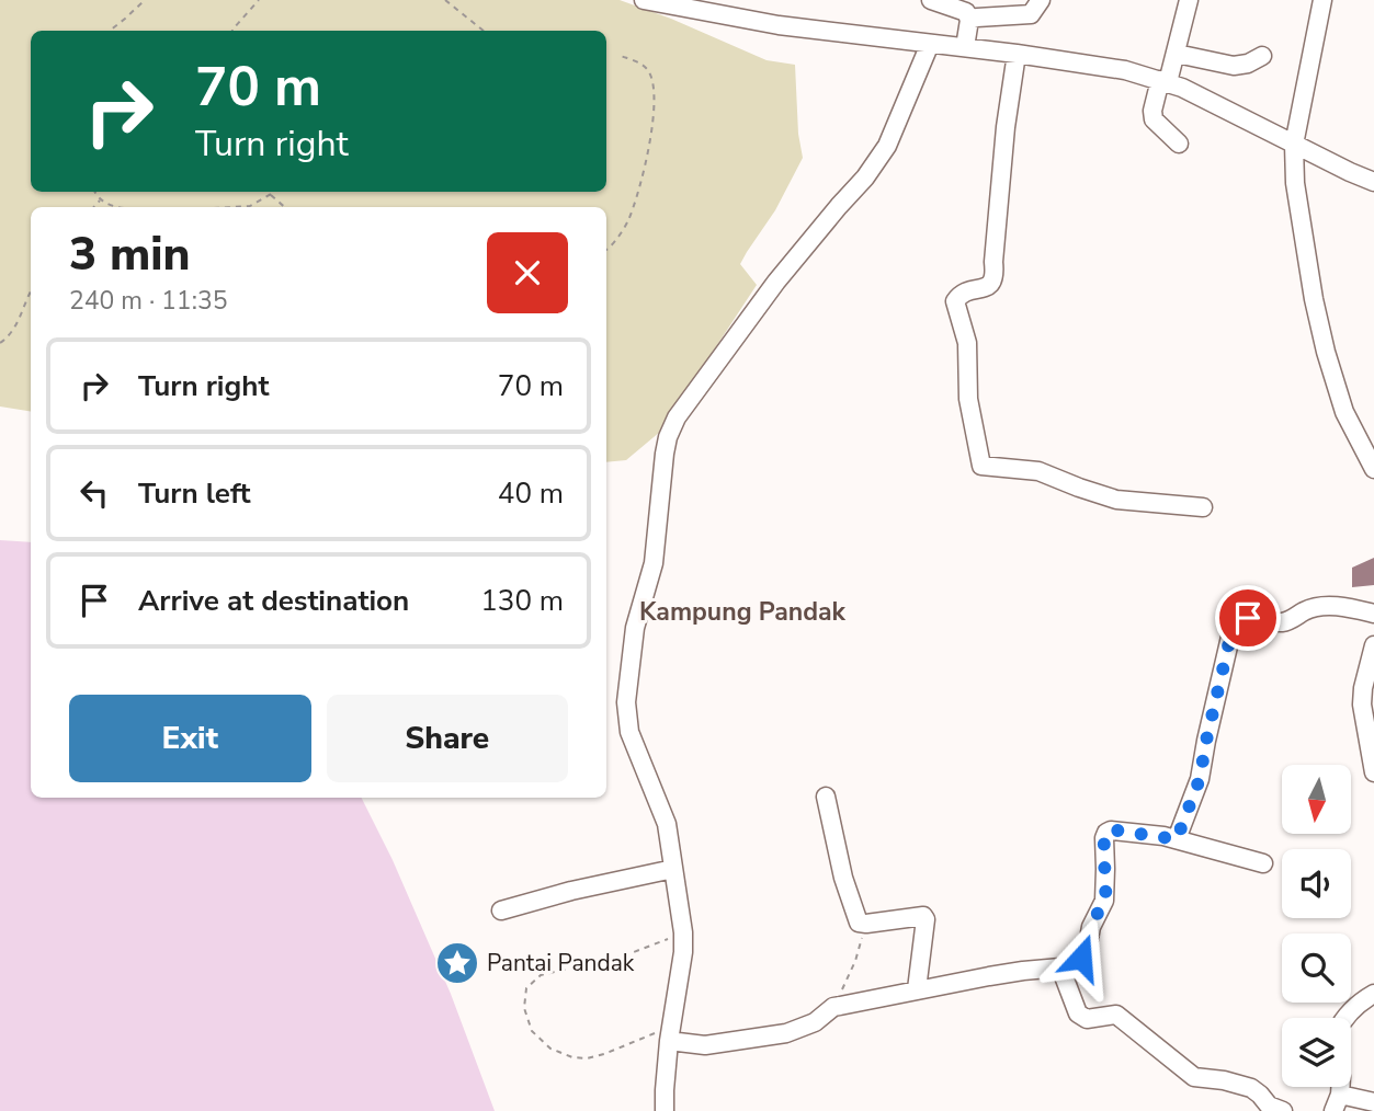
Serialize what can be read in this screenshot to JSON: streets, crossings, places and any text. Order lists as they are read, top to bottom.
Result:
{
  "districts": ["Kampung Pandak"],
  "places": {
    "place": ["Pantai Pandak"]
  },
  "north": "bottom",
  "page": {
    "turn": ["70 m", "Turn right"],
    "heading": ["3 min", "240 m · 11:35"],
    "list": [
      {
        "name": "Turn right",
        "value": "70 m"
      },
      {
        "name": "Turn left",
        "value": "40 m"
      },
      {
        "name": "Arrive at destination",
        "value": "130 m"
      }
    ],
    "buttons": ["Exit", "Share"]
  }
}
